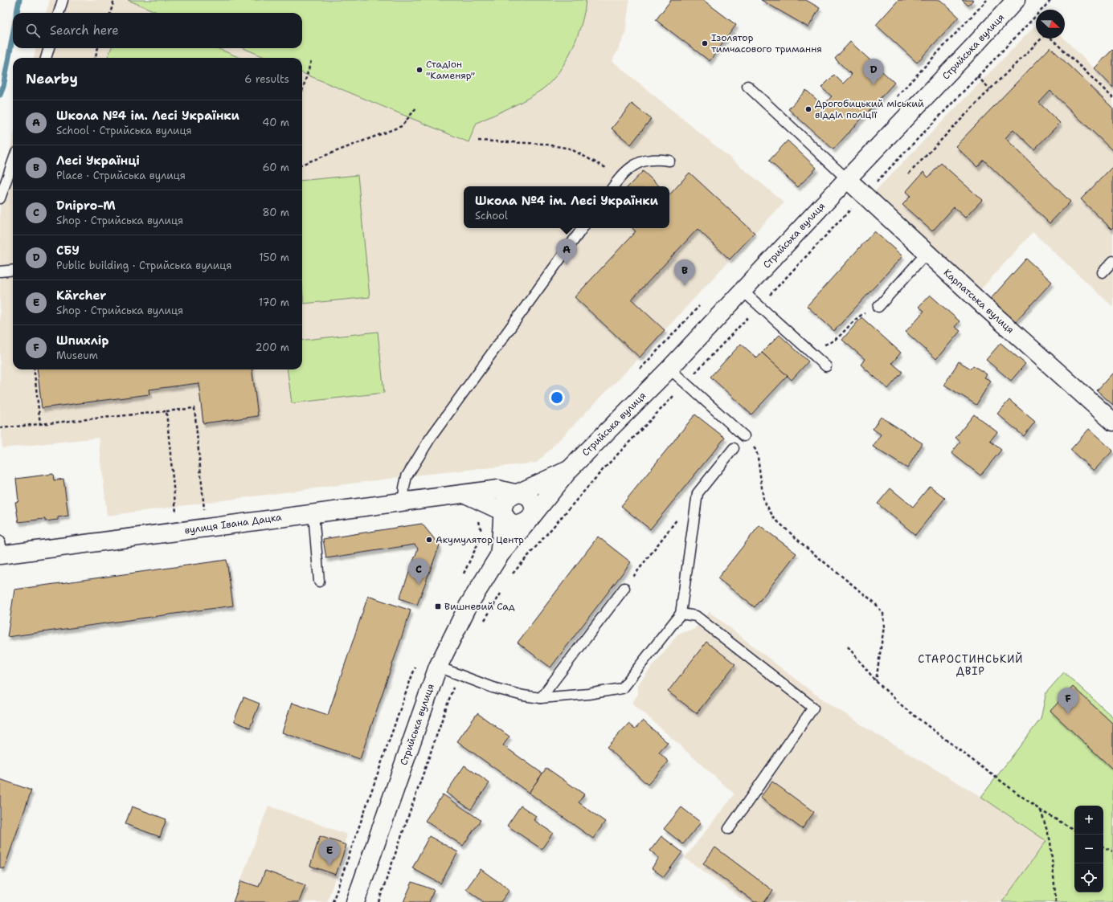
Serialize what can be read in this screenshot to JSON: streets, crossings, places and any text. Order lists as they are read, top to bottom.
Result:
{
  "streets": {
    "main road": ["Стрийська вулиця", "Карпатська вулиця", "вулиця Івана Дацка"]
  },
  "crossings": [
    ["Стрийська вулиця", "Карпатська вулиця"],
    ["Стрийська вулиця", "вулиця Івана Дацка"]
  ],
  "districts": ["СТАРОСТИНСЬКИЙ ДВІР"],
  "places": {
    "other": [
      "Ізолятор тимчасового тримання",
      "Стадіон \"Каменяр\"",
      "Дрогобицький міський відділ поліції",
      "Акумулятор Центр"
    ],
    "transit": ["Вишневий Сад"]
  },
  "north": "right",
  "page": {
    "search": "Search here",
    "heading": ["Nearby", "6 results"],
    "pins": [
      "D",
      "A",
      "B",
      "C",
      "F",
      "E"
    ],
    "list": [
      {
        "mark": "A",
        "name": "Школа №4 ім. Лесі Українки",
        "note": "School · Стрийська вулиця",
        "value": "40 m"
      },
      {
        "mark": "B",
        "name": "Лесі Українці",
        "note": "Place · Стрийська вулиця",
        "value": "60 m"
      },
      {
        "mark": "C",
        "name": "Dnipro-M",
        "note": "Shop · Стрийська вулиця",
        "value": "80 m"
      },
      {
        "mark": "D",
        "name": "СБУ",
        "note": "Public building · Стрийська вулиця",
        "value": "150 m"
      },
      {
        "mark": "E",
        "name": "Kärcher",
        "note": "Shop · Стрийська вулиця",
        "value": "170 m"
      },
      {
        "mark": "F",
        "name": "Шпихлір",
        "note": "Museum",
        "value": "200 m"
      }
    ],
    "popup": ["Школа №4 ім. Лесі Українки", "School"],
    "map_buttons": ["+", "−"]
  }
}
